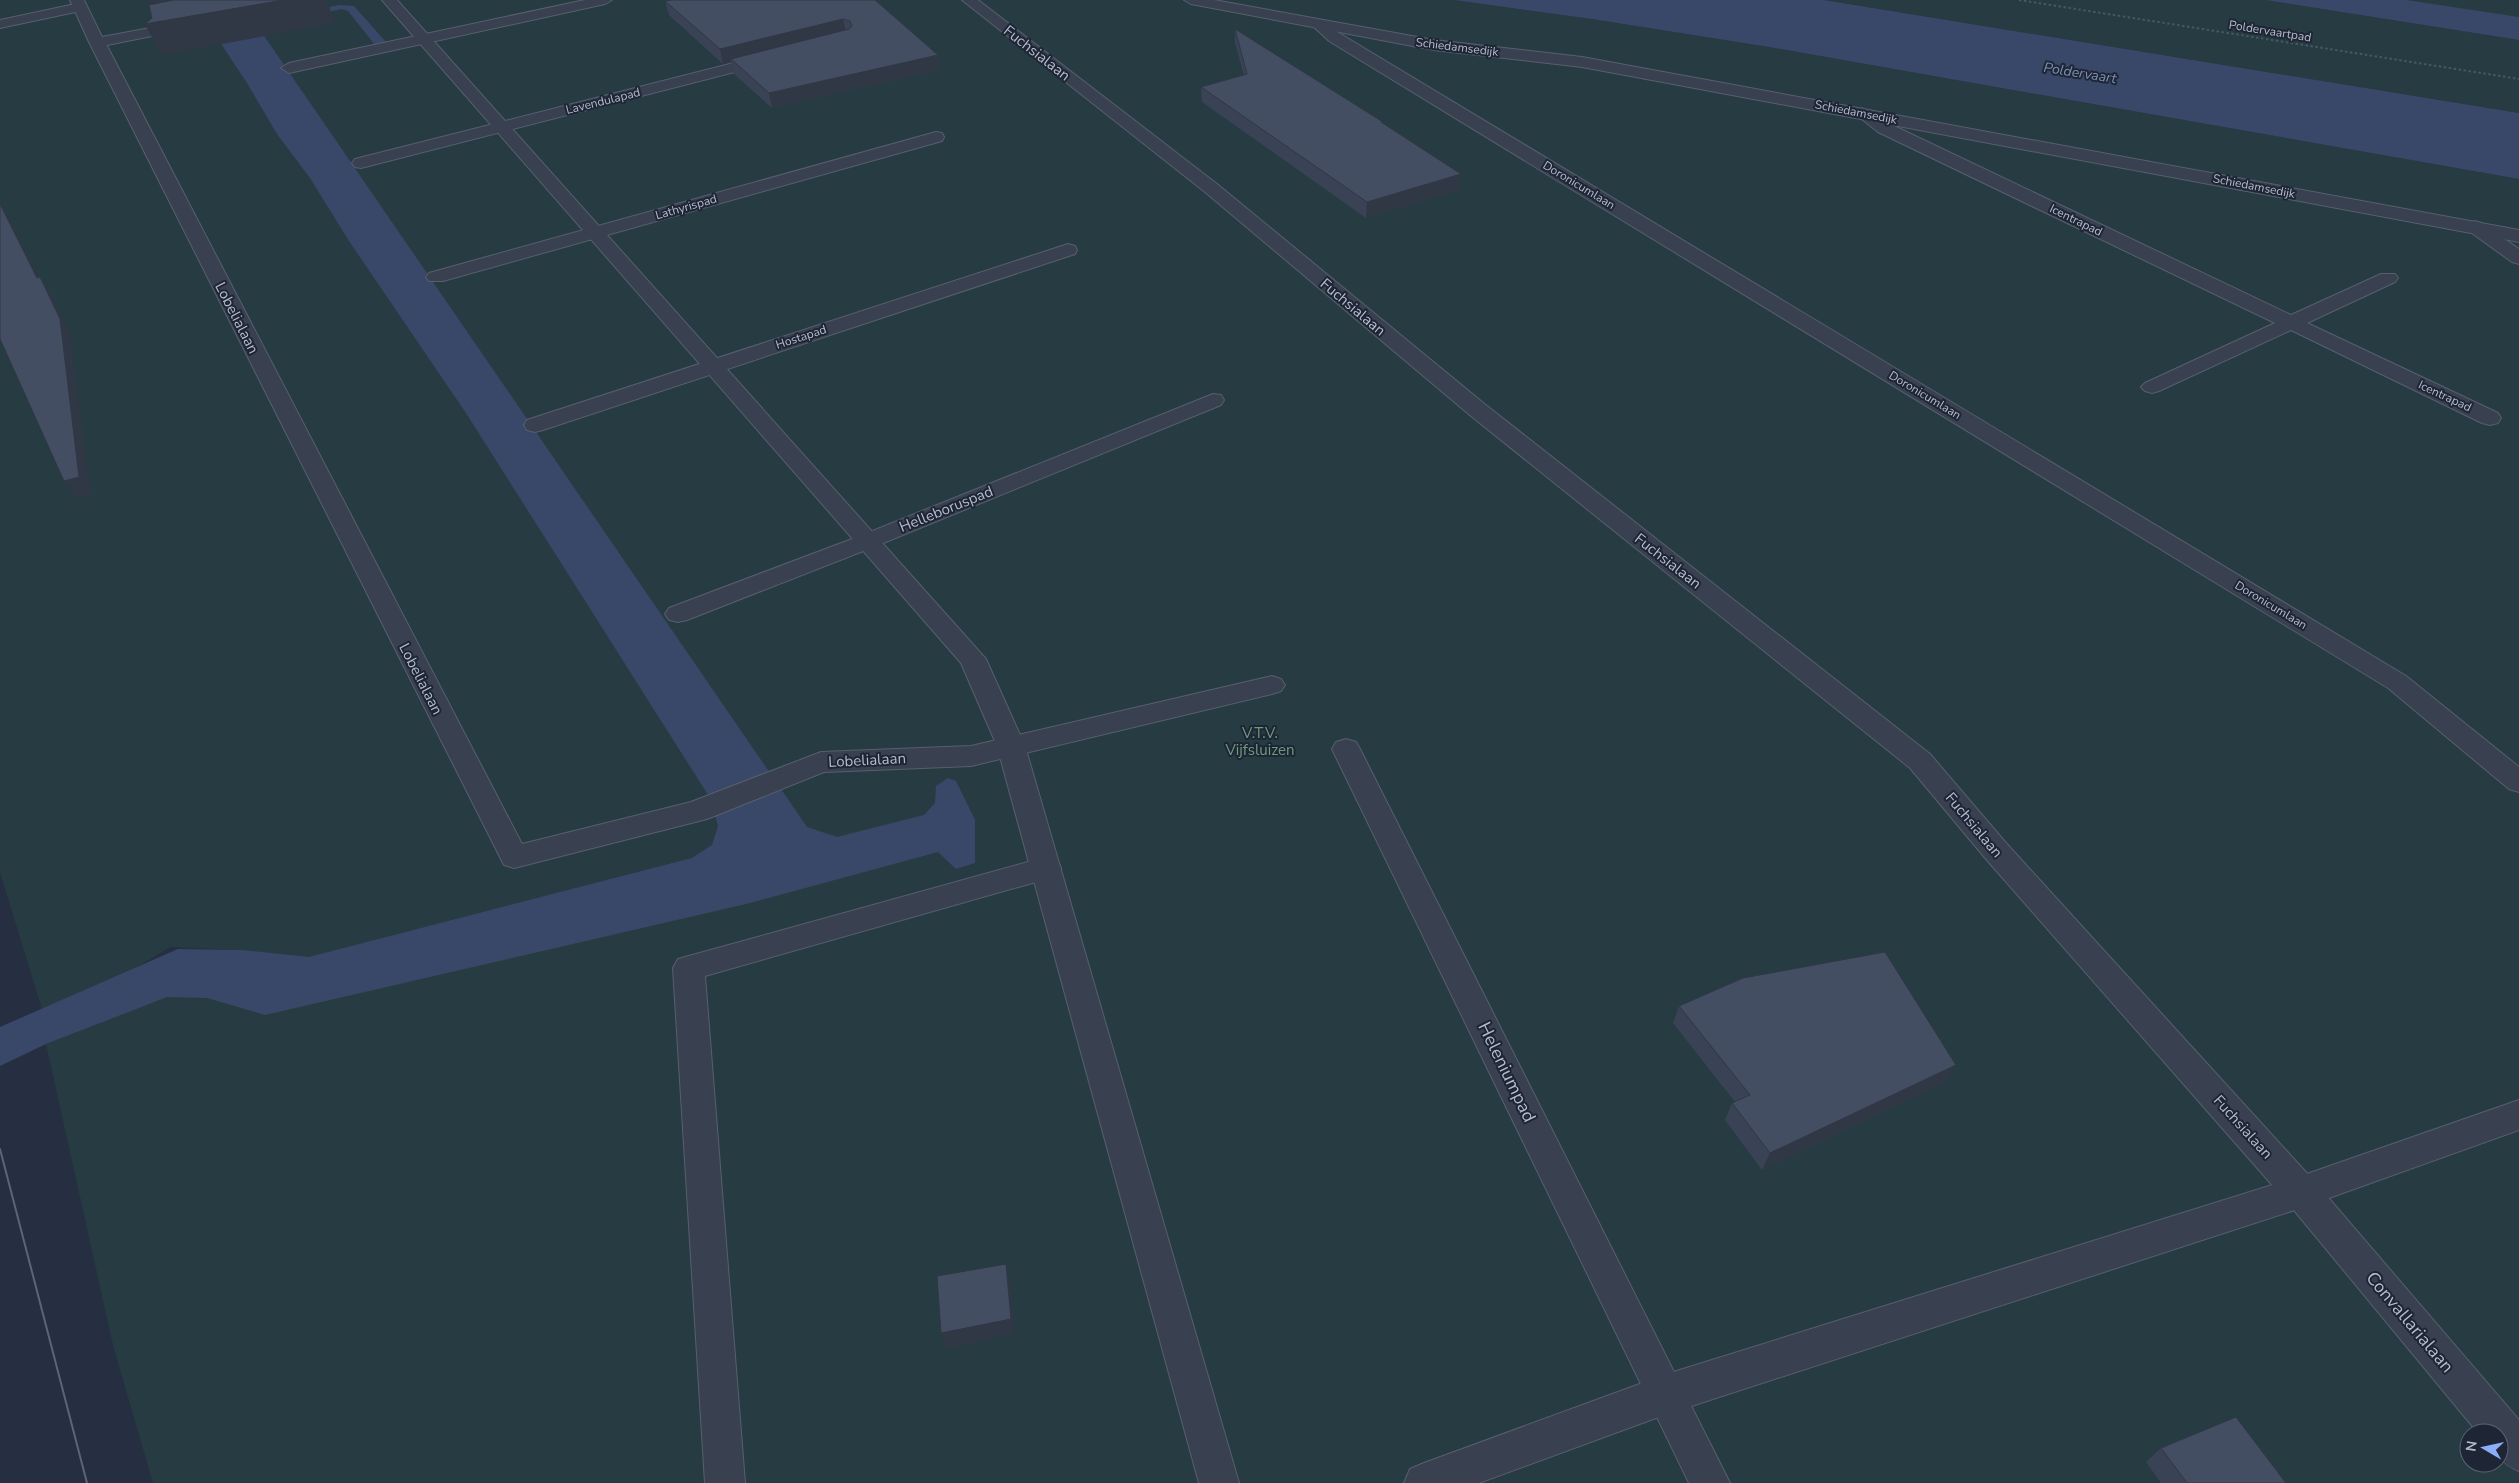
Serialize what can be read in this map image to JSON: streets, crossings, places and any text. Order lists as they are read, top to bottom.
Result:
{
  "streets": {
    "street": [
      "Schiedamsedijk",
      "Fuchsialaan",
      "Lavendulapad",
      "Doronicumlaan",
      "Lathyrispad",
      "Icentrapad",
      "Lobelialaan",
      "Hostapad",
      "Helleboruspad",
      "Heleniumpad",
      "Convallarialaan"
    ],
    "path": ["Poldervaartpad"]
  },
  "crossings": [
    ["Schiedamsedijk", "Doronicumlaan"],
    ["Schiedamsedijk", "Icentrapad"],
    ["Fuchsialaan", "Convallarialaan"]
  ],
  "water": ["Poldervaart"],
  "parks": ["V.T.V. Vijfsluizen"],
  "north": "left"
}
